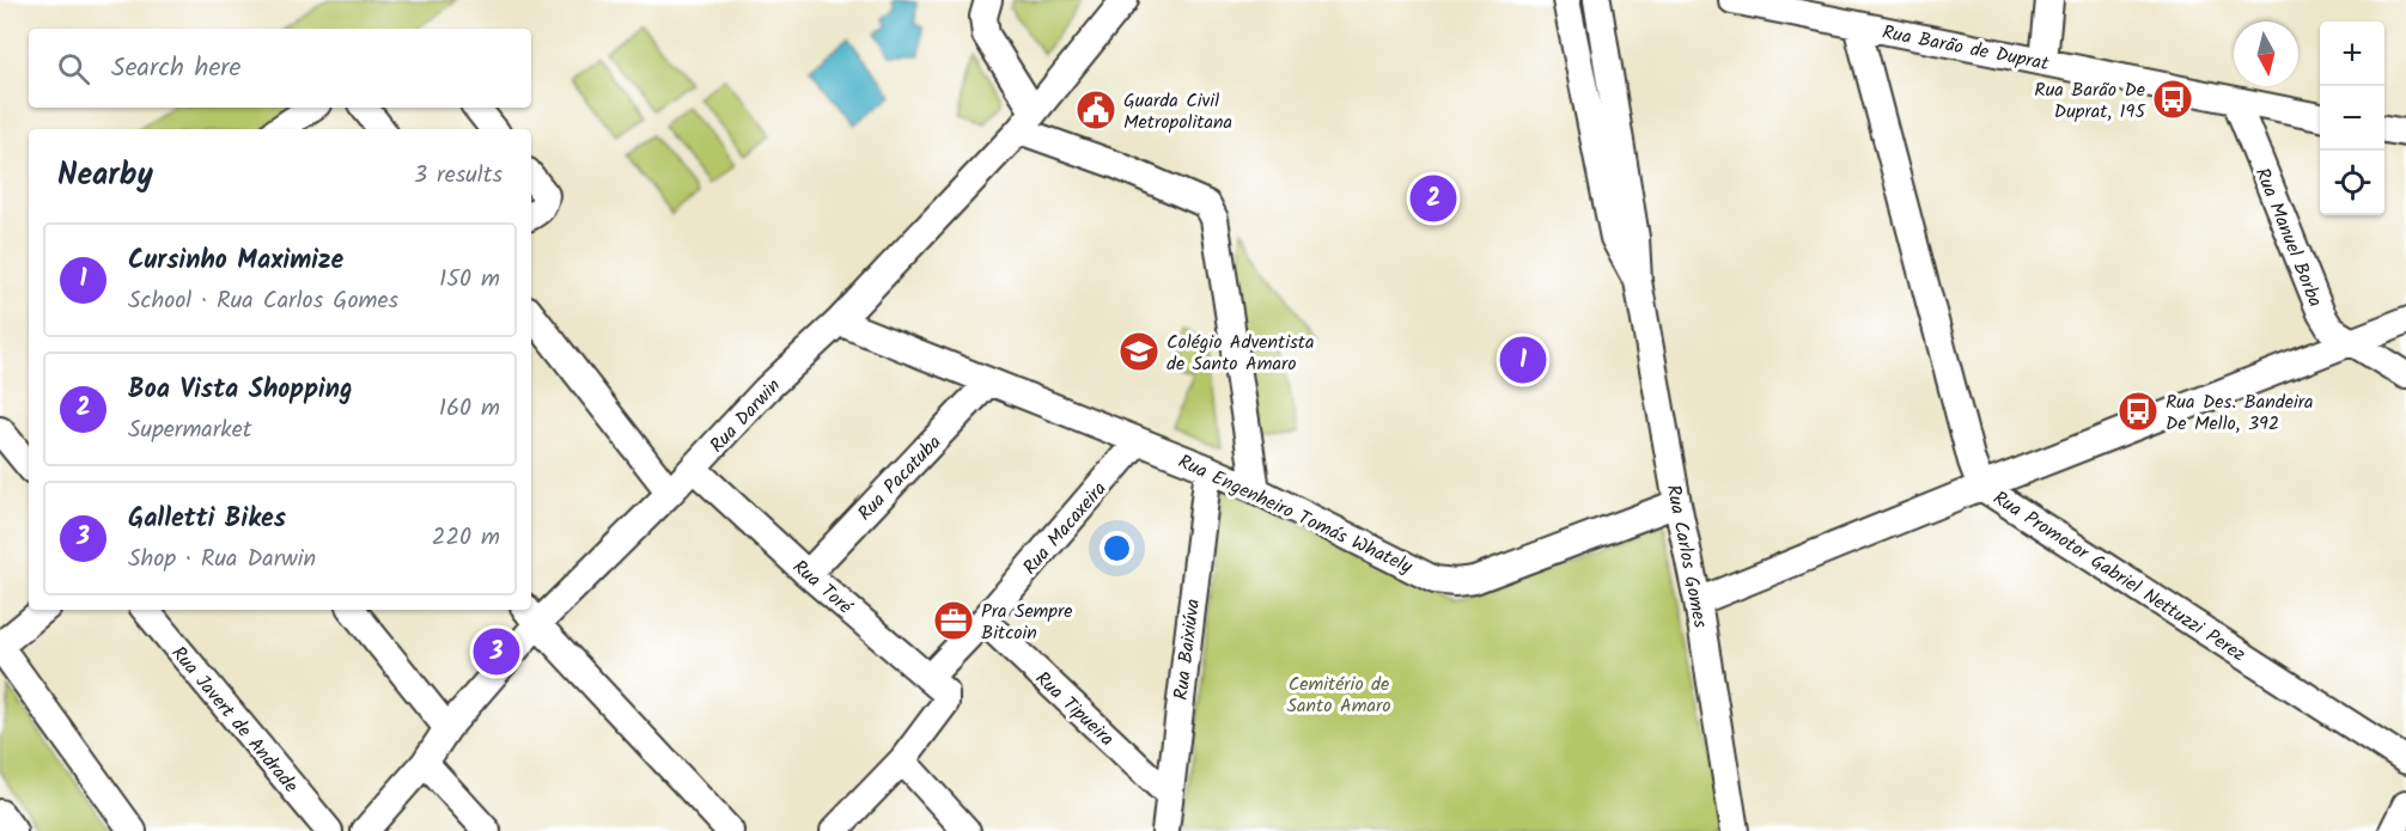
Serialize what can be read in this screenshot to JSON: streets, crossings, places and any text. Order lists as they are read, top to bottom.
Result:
{
  "streets": {
    "street": [
      "Rua Barão de Duprat",
      "Rua Manuel Borba",
      "Rua Darwin",
      "Rua Pacatuba",
      "Rua Engenheiro Tomás Whately",
      "Rua Macaxeira",
      "Rua Carlos Gomes",
      "Rua Promotor Gabriel Nettuzzi Perez",
      "Rua Toré",
      "Rua Baixiúva",
      "Rua Tipueira",
      "Rua Javert de Andrade"
    ]
  },
  "crossings": [
    ["Rua Barão de Duprat", "Rua Manuel Borba"],
    ["Rua Barão de Duprat", "Rua Promotor Gabriel Nettuzzi Perez"],
    ["Rua Darwin", "Rua Engenheiro Tomás Whately"],
    ["Rua Darwin", "Rua Toré"],
    ["Rua Pacatuba", "Rua Engenheiro Tomás Whately"],
    ["Rua Pacatuba", "Rua Toré"],
    ["Rua Engenheiro Tomás Whately", "Rua Macaxeira"],
    ["Rua Engenheiro Tomás Whately", "Rua Carlos Gomes"],
    ["Rua Engenheiro Tomás Whately", "Rua Baixiúva"],
    ["Rua Macaxeira", "Rua Toré"],
    ["Rua Macaxeira", "Rua Tipueira"],
    ["Rua Baixiúva", "Rua Tipueira"]
  ],
  "parks": ["Cemitério de Santo Amaro"],
  "places": {
    "bus stop": ["Rua Barão De Duprat, 195", "Rua Des. Bandeira De Mello, 392"],
    "public building": ["Guarda Civil Metropolitana"],
    "school or university": ["Colégio Adventista de Santo Amaro"],
    "office": ["Pra Sempre Bitcoin"]
  },
  "north": "bottom",
  "page": {
    "map_buttons": ["+", "−"],
    "search": "Search here",
    "heading": ["Nearby", "3 results"],
    "pins": ["2", "1", "3"],
    "list": [
      {
        "mark": "1",
        "name": "Cursinho Maximize",
        "note": "School · Rua Carlos Gomes",
        "value": "150 m"
      },
      {
        "mark": "2",
        "name": "Boa Vista Shopping",
        "note": "Supermarket",
        "value": "160 m"
      },
      {
        "mark": "3",
        "name": "Galletti Bikes",
        "note": "Shop · Rua Darwin",
        "value": "220 m"
      }
    ]
  }
}
